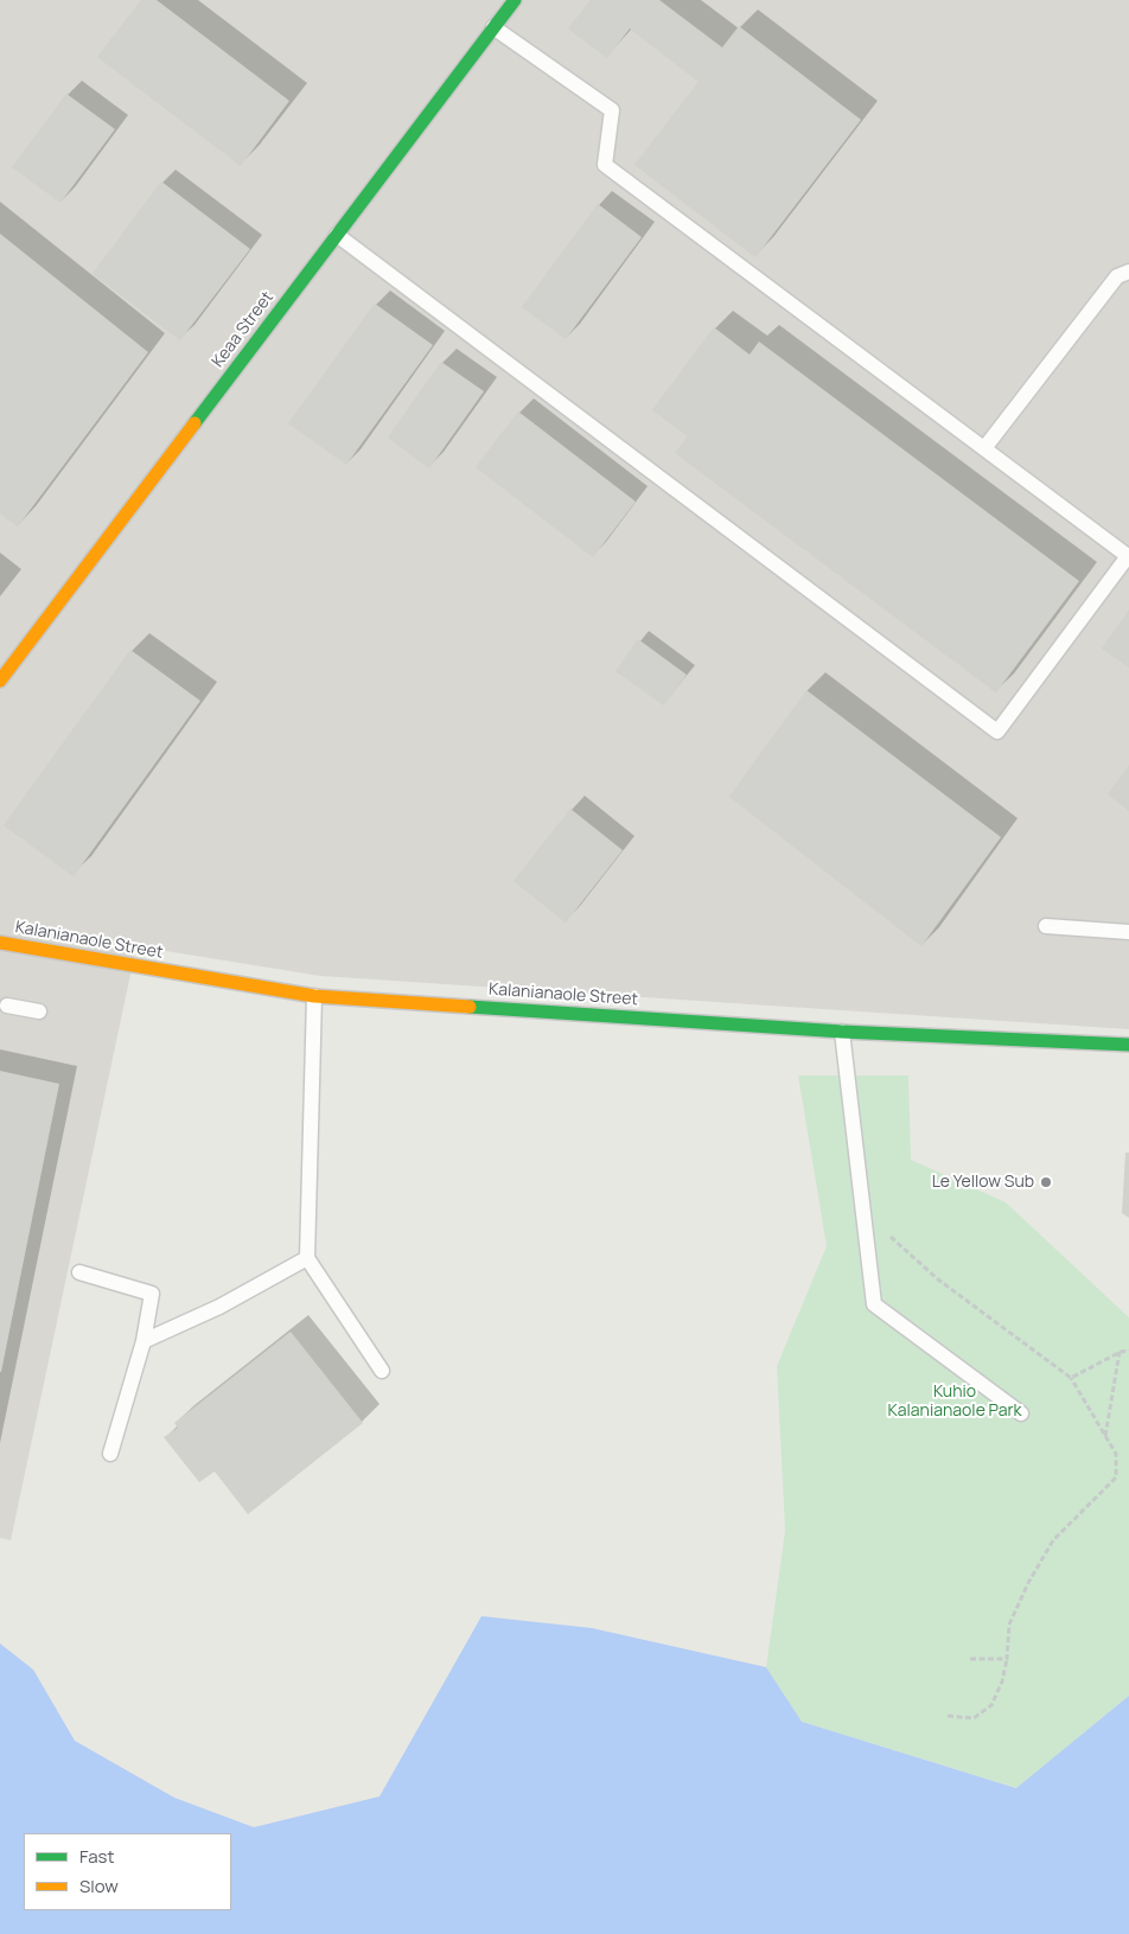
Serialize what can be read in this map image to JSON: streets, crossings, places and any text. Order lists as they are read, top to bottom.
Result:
{
  "streets": {
    "main road": ["Keaa Street", "Kalanianaole Street"]
  },
  "parks": ["Kuhio Kalanianaole Park"],
  "places": ["Le Yellow Sub"],
  "legend": ["Fast", "Slow"]
}
